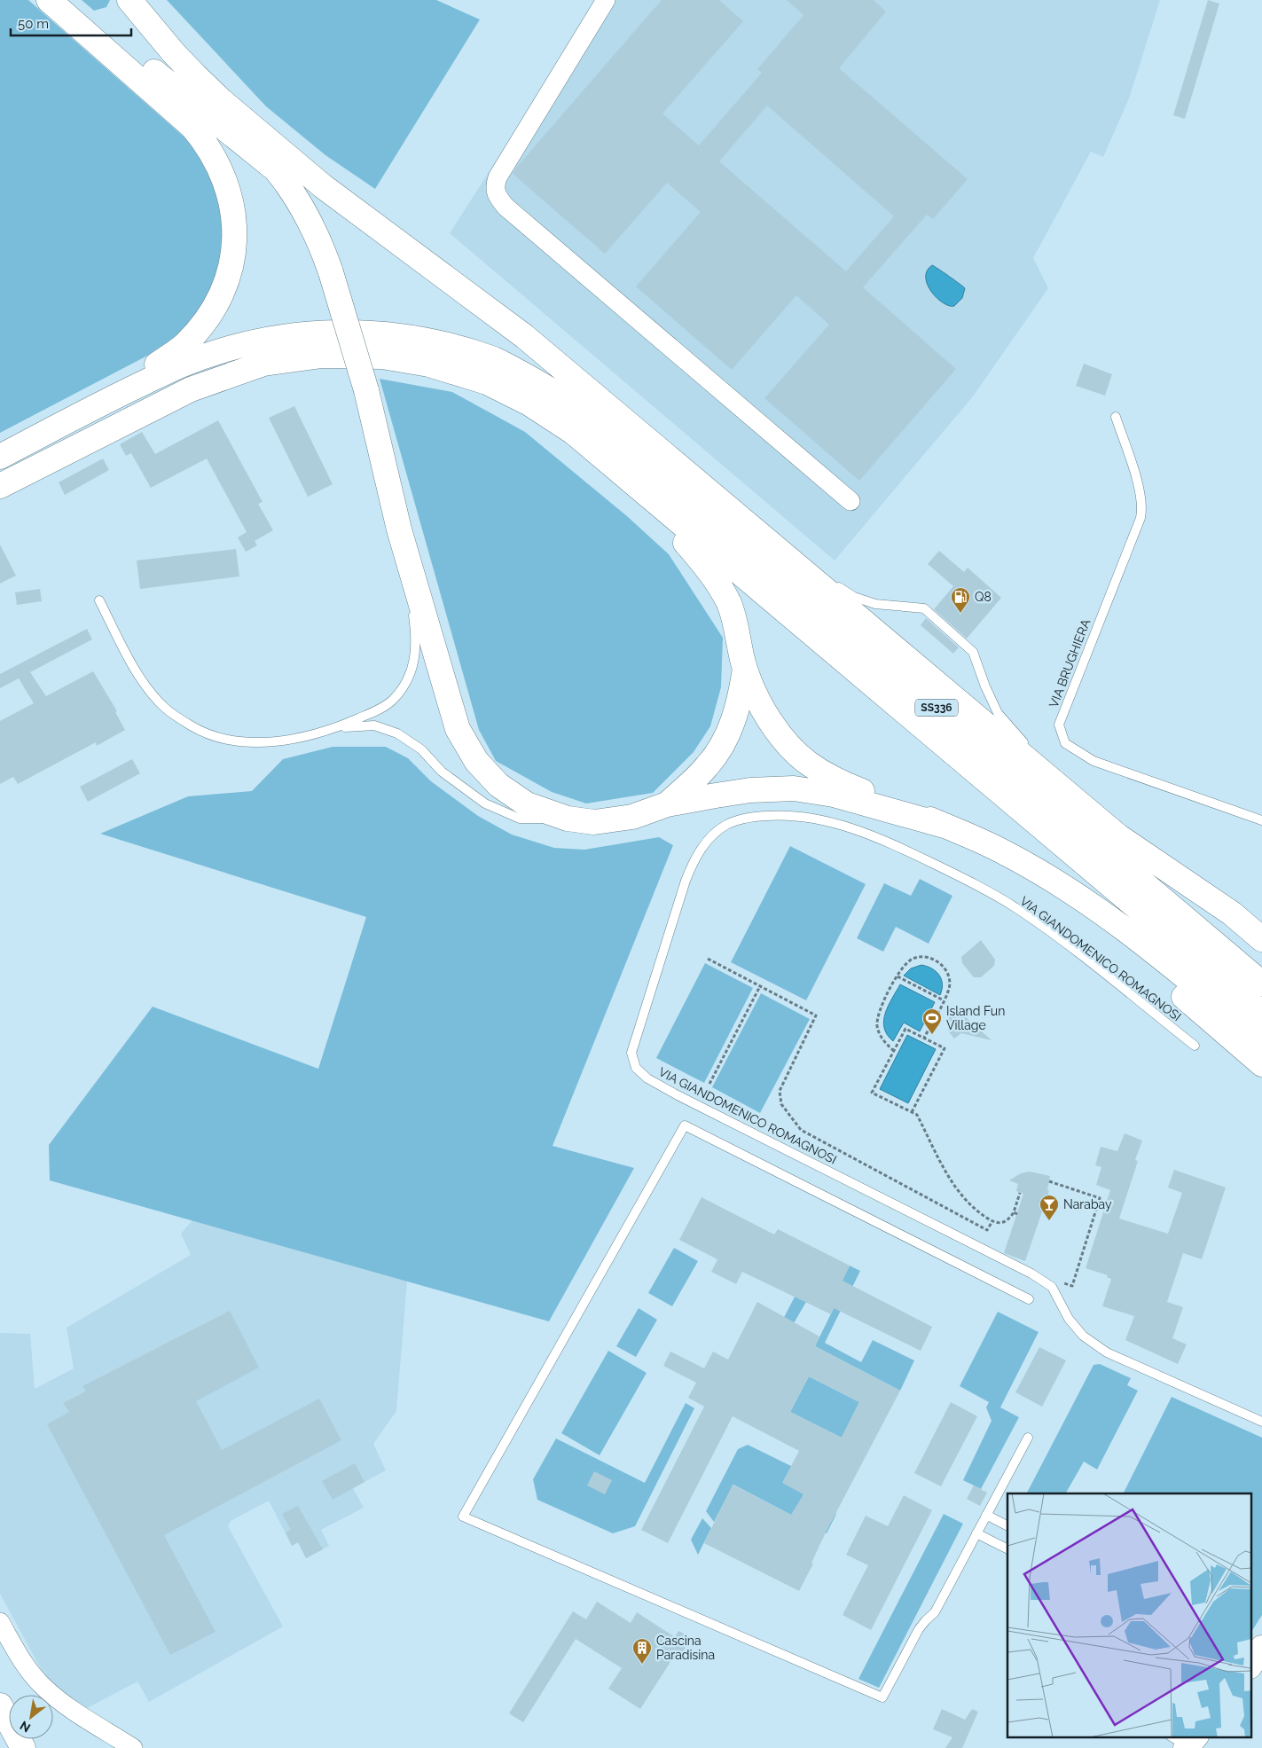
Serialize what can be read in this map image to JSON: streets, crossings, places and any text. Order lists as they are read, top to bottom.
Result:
{
  "streets": {
    "highway": ["SS336"],
    "lane": ["VIA BRUGHIERA", "VIA GIANDOMENICO ROMAGNOSI"]
  },
  "places": {
    "fuel station": ["Q8"],
    "sports": ["Island Fun Village"],
    "bar": ["Narabay"],
    "building": ["Cascina Paradisina"]
  },
  "scale_bar": "50 m",
  "north": "bottom left"
}
